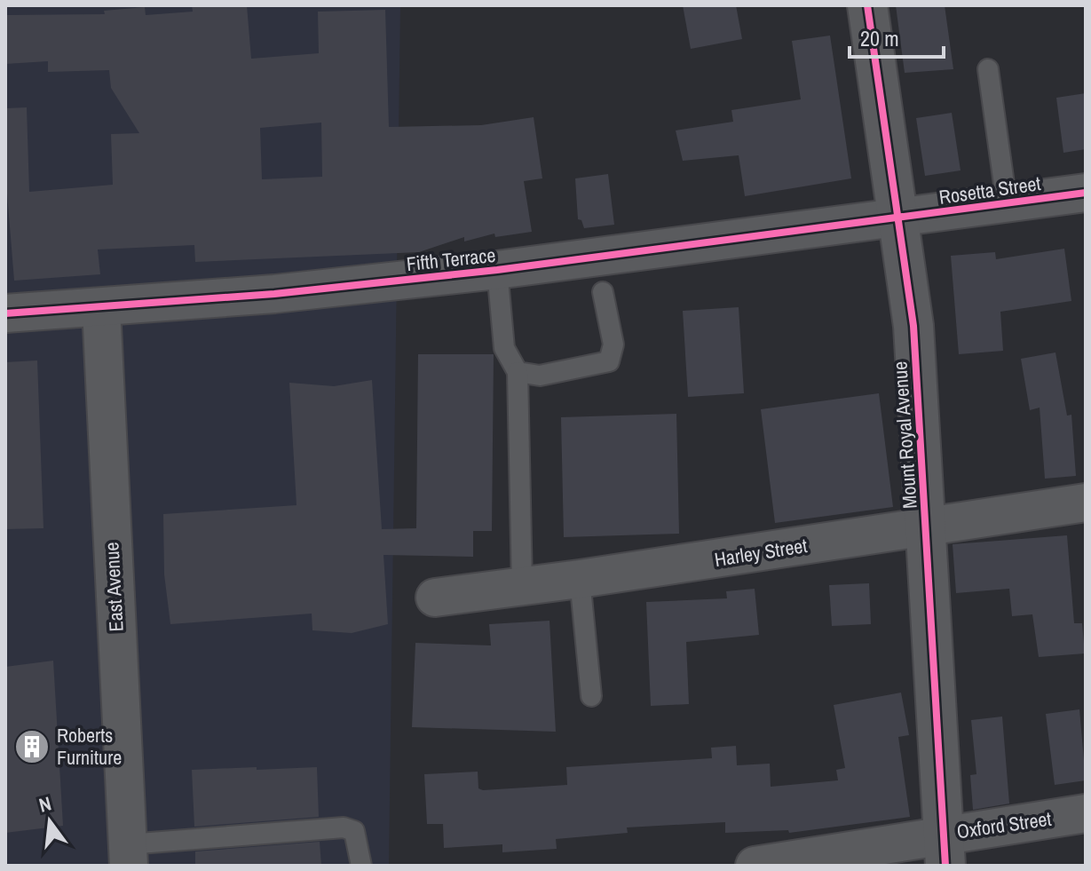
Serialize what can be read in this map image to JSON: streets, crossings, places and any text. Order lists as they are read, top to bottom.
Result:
{
  "streets": {
    "street": [
      "Rosetta Street",
      "Fifth Terrace",
      "Mount Royal Avenue",
      "Harley Street",
      "East Avenue",
      "Oxford Street"
    ]
  },
  "crossings": [
    ["Rosetta Street", "Fifth Terrace"],
    ["Rosetta Street", "Mount Royal Avenue"],
    ["Fifth Terrace", "Mount Royal Avenue"],
    ["Fifth Terrace", "East Avenue"],
    ["Mount Royal Avenue", "Harley Street"],
    ["Mount Royal Avenue", "Oxford Street"]
  ],
  "places": {
    "building": ["Roberts Furniture"]
  },
  "scale_bar": "20 m",
  "north": "top"
}
